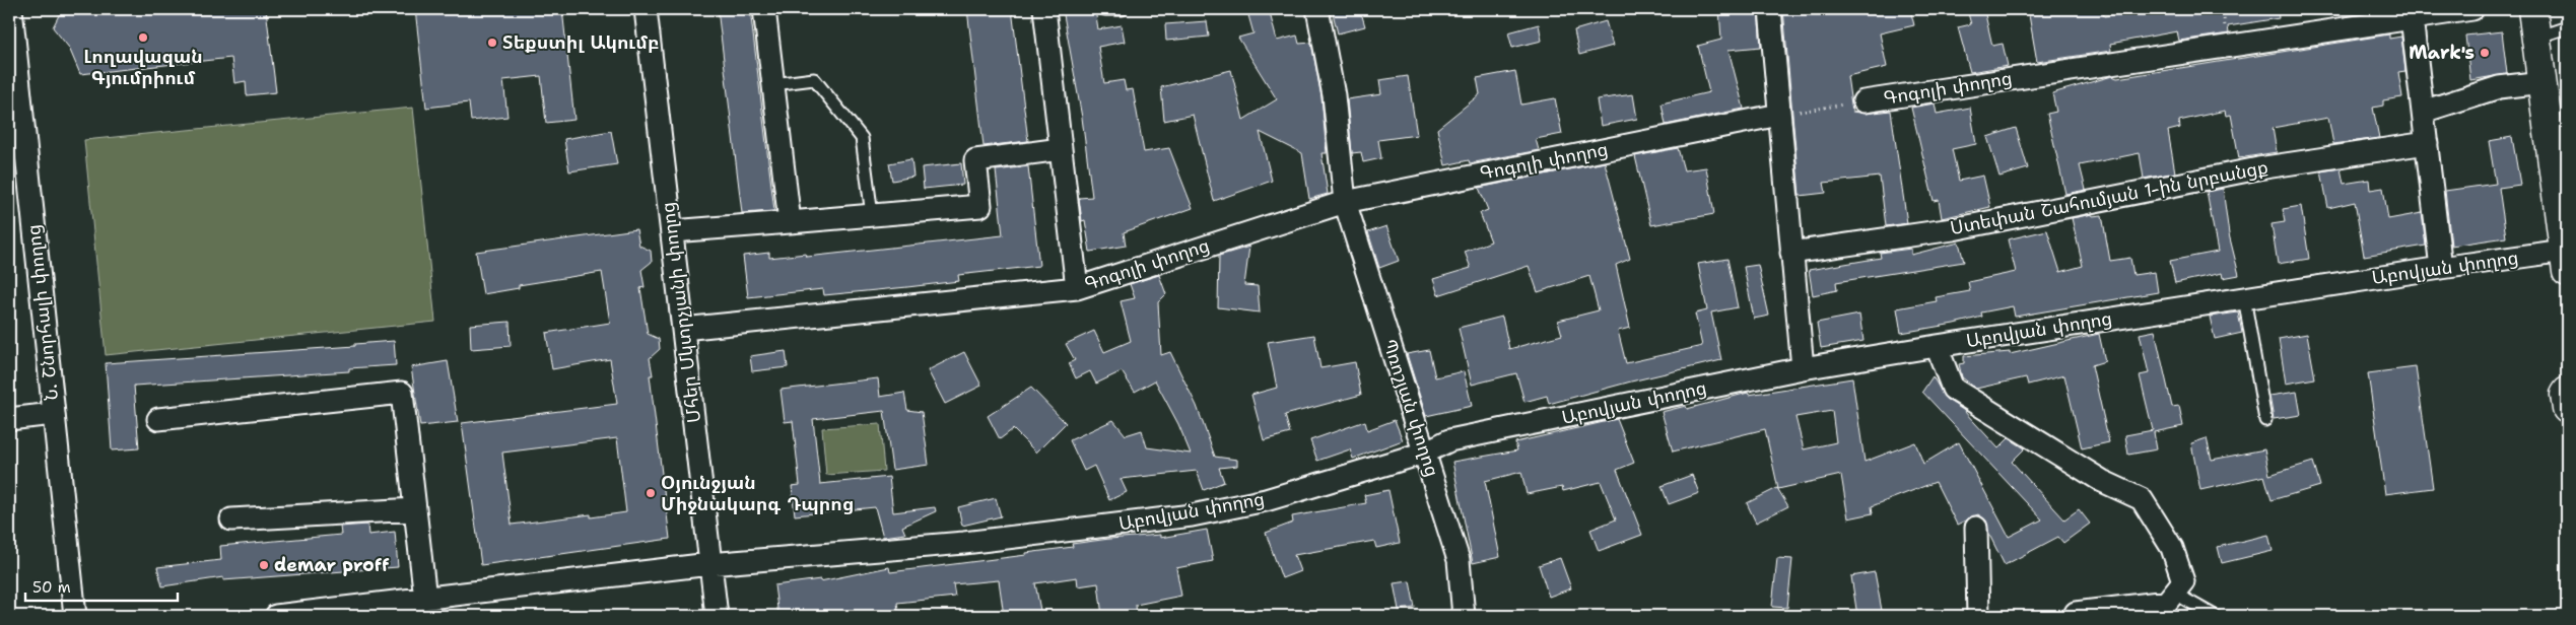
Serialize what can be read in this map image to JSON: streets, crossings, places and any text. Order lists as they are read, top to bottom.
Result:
{
  "streets": {
    "street": [
      "Գոգոլի փողոց",
      "Ստեփան Շահումյան 1-ին նրբանցք",
      "Աբովյան փողոց",
      "Ն. Շնորհալի փողոց",
      "Մհեր Մկտրչյանի փողոց",
      "Պռոշյան փողոց"
    ]
  },
  "crossings": [
    ["Գոգոլի փողոց", "Մհեր Մկտրչյանի փողոց"],
    ["Գոգոլի փողոց", "Պռոշյան փողոց"],
    ["Աբովյան փողոց", "Մհեր Մկտրչյանի փողոց"],
    ["Աբովյան փողոց", "Պռոշյան փողոց"]
  ],
  "places": [
    "Լողավազան Գյումրիում",
    "Տեքստիլ Ակումբ",
    "Mark's",
    "Օյունջյան Միջնակարգ Դպրոց",
    "demar proff"
  ],
  "scale_bar": "50 m"
}
